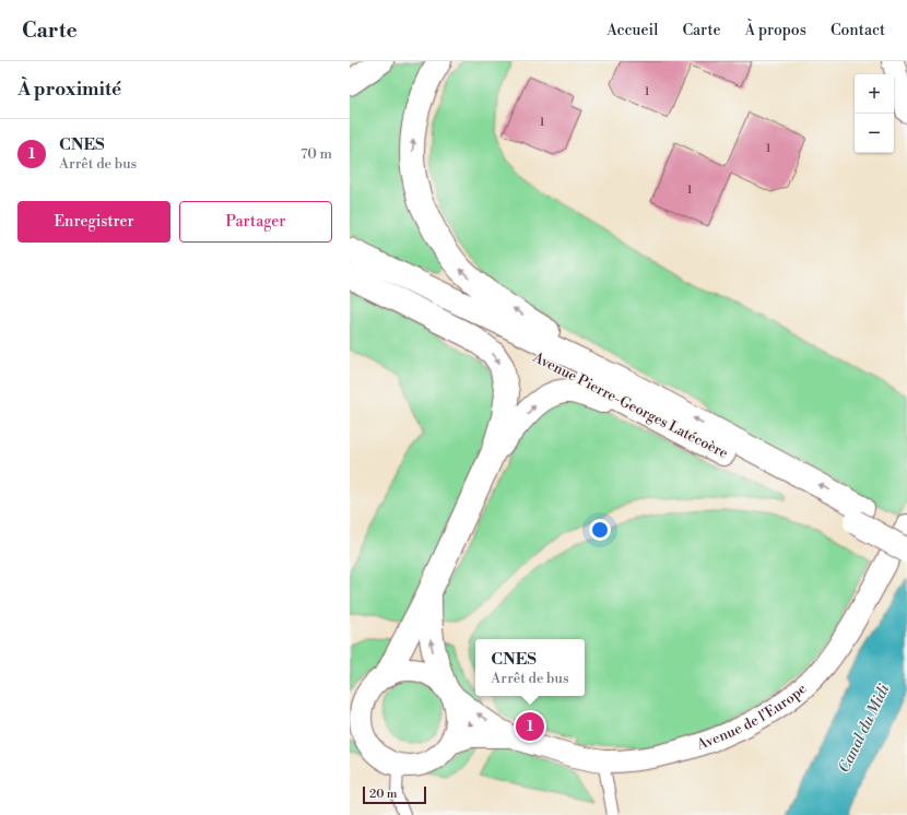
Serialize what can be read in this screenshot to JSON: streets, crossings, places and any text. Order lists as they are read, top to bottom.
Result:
{
  "streets": {
    "main road": ["Avenue Pierre-Georges Latécoère"],
    "street": ["Avenue de l'Europe"]
  },
  "water": ["Canal du Midi"],
  "house_numbers": [
    "1",
    "1",
    "1",
    "1"
  ],
  "scale_bar": "20 m",
  "page": {
    "header": "Carte",
    "nav": [
      "Accueil",
      "Carte",
      "À propos",
      "Contact"
    ],
    "heading": "À proximité",
    "map_buttons": ["+", "−"],
    "list": [
      {
        "mark": "1",
        "name": "CNES",
        "note": "Arrêt de bus",
        "value": "70 m"
      }
    ],
    "buttons": ["Enregistrer", "Partager"],
    "popup": ["CNES", "Arrêt de bus"],
    "pins": "1",
    "scale": "20 m"
  }
}
